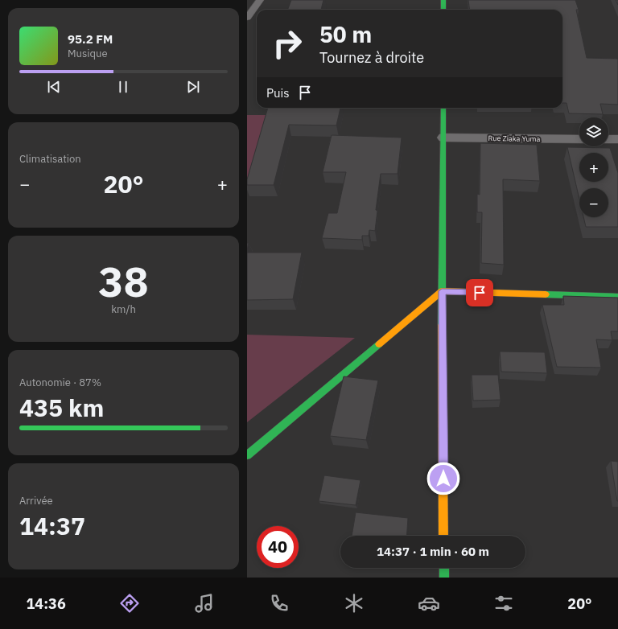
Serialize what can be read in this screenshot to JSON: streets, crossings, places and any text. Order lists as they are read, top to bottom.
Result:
{
  "streets": {
    "street": ["Rue Ziaka Yuma"]
  },
  "page": {
    "turn": ["50 m", "Tournez à droite"],
    "song": ["95.2 FM", "Musique"],
    "then": "Puis",
    "map_buttons": ["+", "−"],
    "tile": [
      "Climatisation",
      ["38", "km/h"],
      ["Autonomie · 87%", "435 km"],
      ["Arrivée", "14:37"]
    ],
    "heat": ["−", "20°", "+"],
    "limit": "40",
    "trip": "14:37 · 1 min · 60 m",
    "tabs": ["14:36", "20°"]
  }
}
